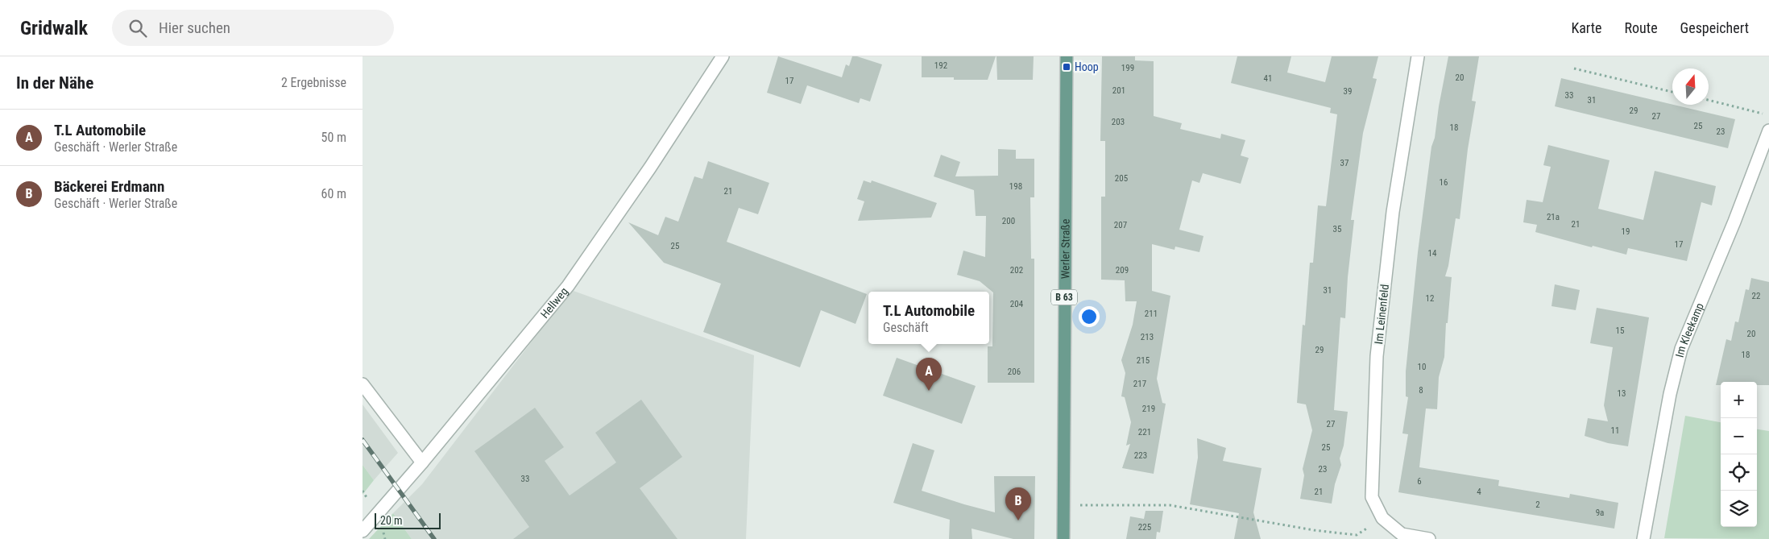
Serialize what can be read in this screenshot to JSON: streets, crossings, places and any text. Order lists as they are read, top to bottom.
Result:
{
  "streets": {
    "main road": ["Werler Straße", "B 63"],
    "street": ["Hellweg", "Im Leinenfeld", "Im Kleekamp"]
  },
  "places": {
    "transit": ["Hoop"]
  },
  "house_numbers": [
    "192",
    "199",
    "20",
    "41",
    "17",
    "201",
    "39",
    "33",
    "31",
    "29",
    "27",
    "203",
    "25",
    "18",
    "23",
    "37",
    "205",
    "16",
    "198",
    "21",
    "21a",
    "200",
    "21",
    "207",
    "35",
    "19",
    "17",
    "25",
    "14",
    "202",
    "209",
    "31",
    "22",
    "12",
    "204",
    "211",
    "15",
    "20",
    "213",
    "29",
    "18",
    "215",
    "10",
    "206",
    "217",
    "8",
    "13",
    "219",
    "27",
    "11",
    "221",
    "25",
    "223",
    "23",
    "33",
    "6",
    "21",
    "4",
    "2",
    "9a",
    "225"
  ],
  "scale_bar": "20 m",
  "north": "top",
  "page": {
    "header": "Gridwalk",
    "search": "Hier suchen",
    "nav": ["Karte", "Route", "Gespeichert"],
    "heading": ["In der Nähe", "2 Ergebnisse"],
    "list": [
      {
        "mark": "A",
        "name": "T.L Automobile",
        "note": "Geschäft · Werler Straße",
        "value": "50 m"
      },
      {
        "mark": "B",
        "name": "Bäckerei Erdmann",
        "note": "Geschäft · Werler Straße",
        "value": "60 m"
      }
    ],
    "popup": ["T.L Automobile", "Geschäft"],
    "pins": ["A", "B"],
    "map_buttons": ["+", "−"],
    "scale": "20 m"
  }
}
